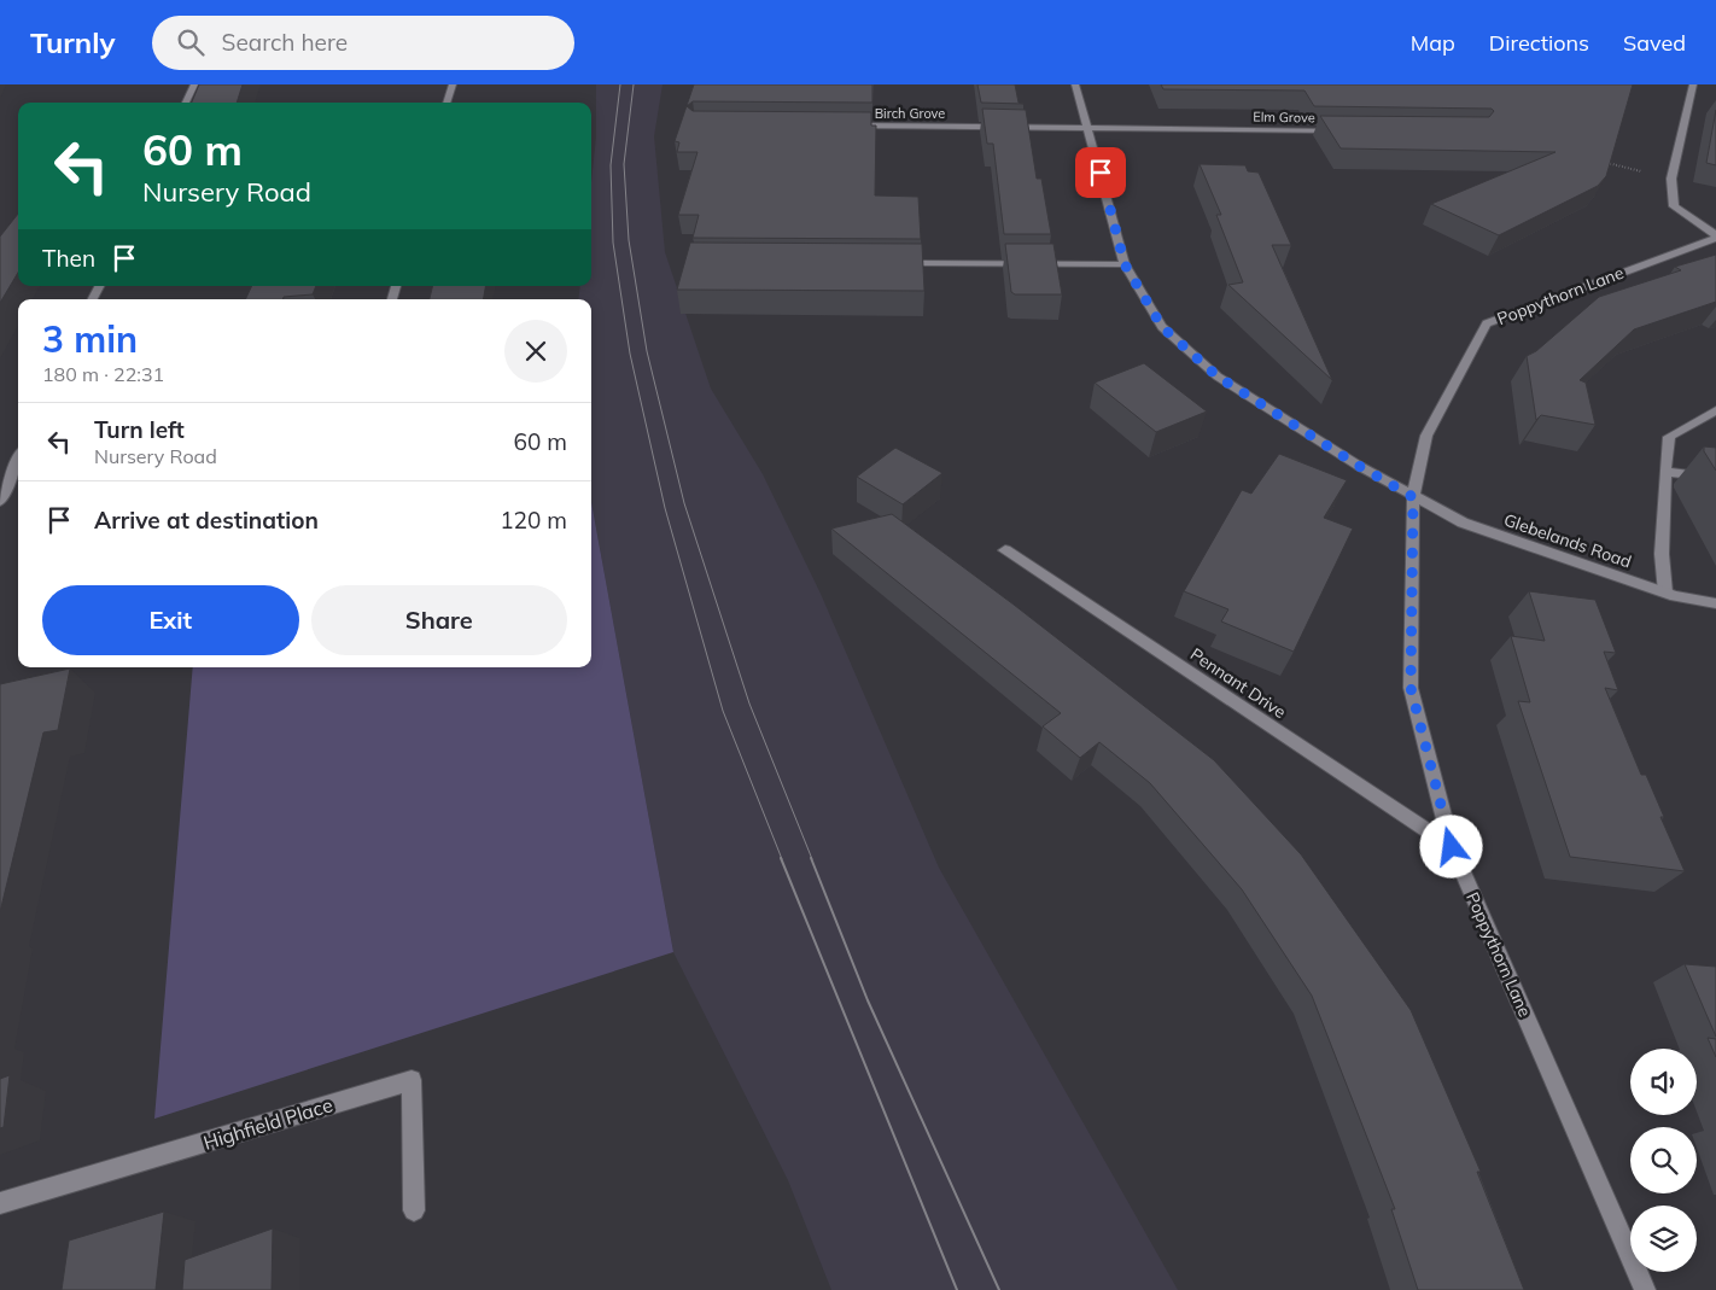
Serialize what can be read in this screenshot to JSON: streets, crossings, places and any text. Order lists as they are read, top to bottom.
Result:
{
  "streets": {
    "street": [
      "Birch Grove",
      "Elm Grove",
      "Poppythorn Lane",
      "Glebelands Road",
      "Pennant Drive",
      "Highfield Place"
    ]
  },
  "crossings": [
    ["Birch Grove", "Elm Grove"],
    ["Birch Grove", "Glebelands Road"],
    ["Elm Grove", "Glebelands Road"],
    ["Poppythorn Lane", "Glebelands Road"],
    ["Poppythorn Lane", "Pennant Drive"]
  ],
  "page": {
    "header": "Turnly",
    "search": "Search here",
    "nav": ["Map", "Directions", "Saved"],
    "turn": ["60 m", "Nursery Road"],
    "then": "Then",
    "heading": ["3 min", "180 m · 22:31"],
    "list": [
      {
        "name": "Turn left",
        "note": "Nursery Road",
        "value": "60 m"
      },
      {
        "name": "Arrive at destination",
        "value": "120 m"
      }
    ],
    "buttons": ["Exit", "Share"]
  }
}
